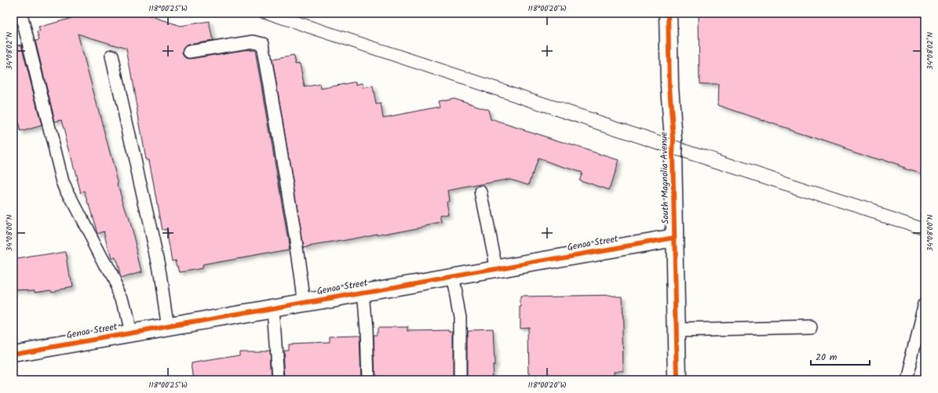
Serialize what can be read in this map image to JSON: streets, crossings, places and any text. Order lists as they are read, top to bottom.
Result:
{
  "streets": {
    "street": ["South Magnolia Avenue", "Genoa Street"]
  },
  "crossings": [
    ["South Magnolia Avenue", "Genoa Street"]
  ],
  "scale_bar": "20 m",
  "coordinates": [
    "118°00'25\"W",
    "118°00'20\"W",
    "34°08'02\"N",
    "34°08'00\"N"
  ]
}
